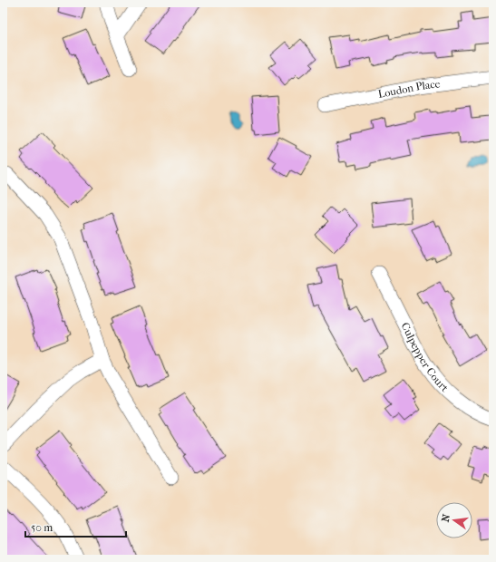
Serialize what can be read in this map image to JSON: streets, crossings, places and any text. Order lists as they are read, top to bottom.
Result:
{
  "streets": {
    "street": ["Loudon Place", "Culpepper Court"]
  },
  "scale_bar": "50 m",
  "north": "left"
}
